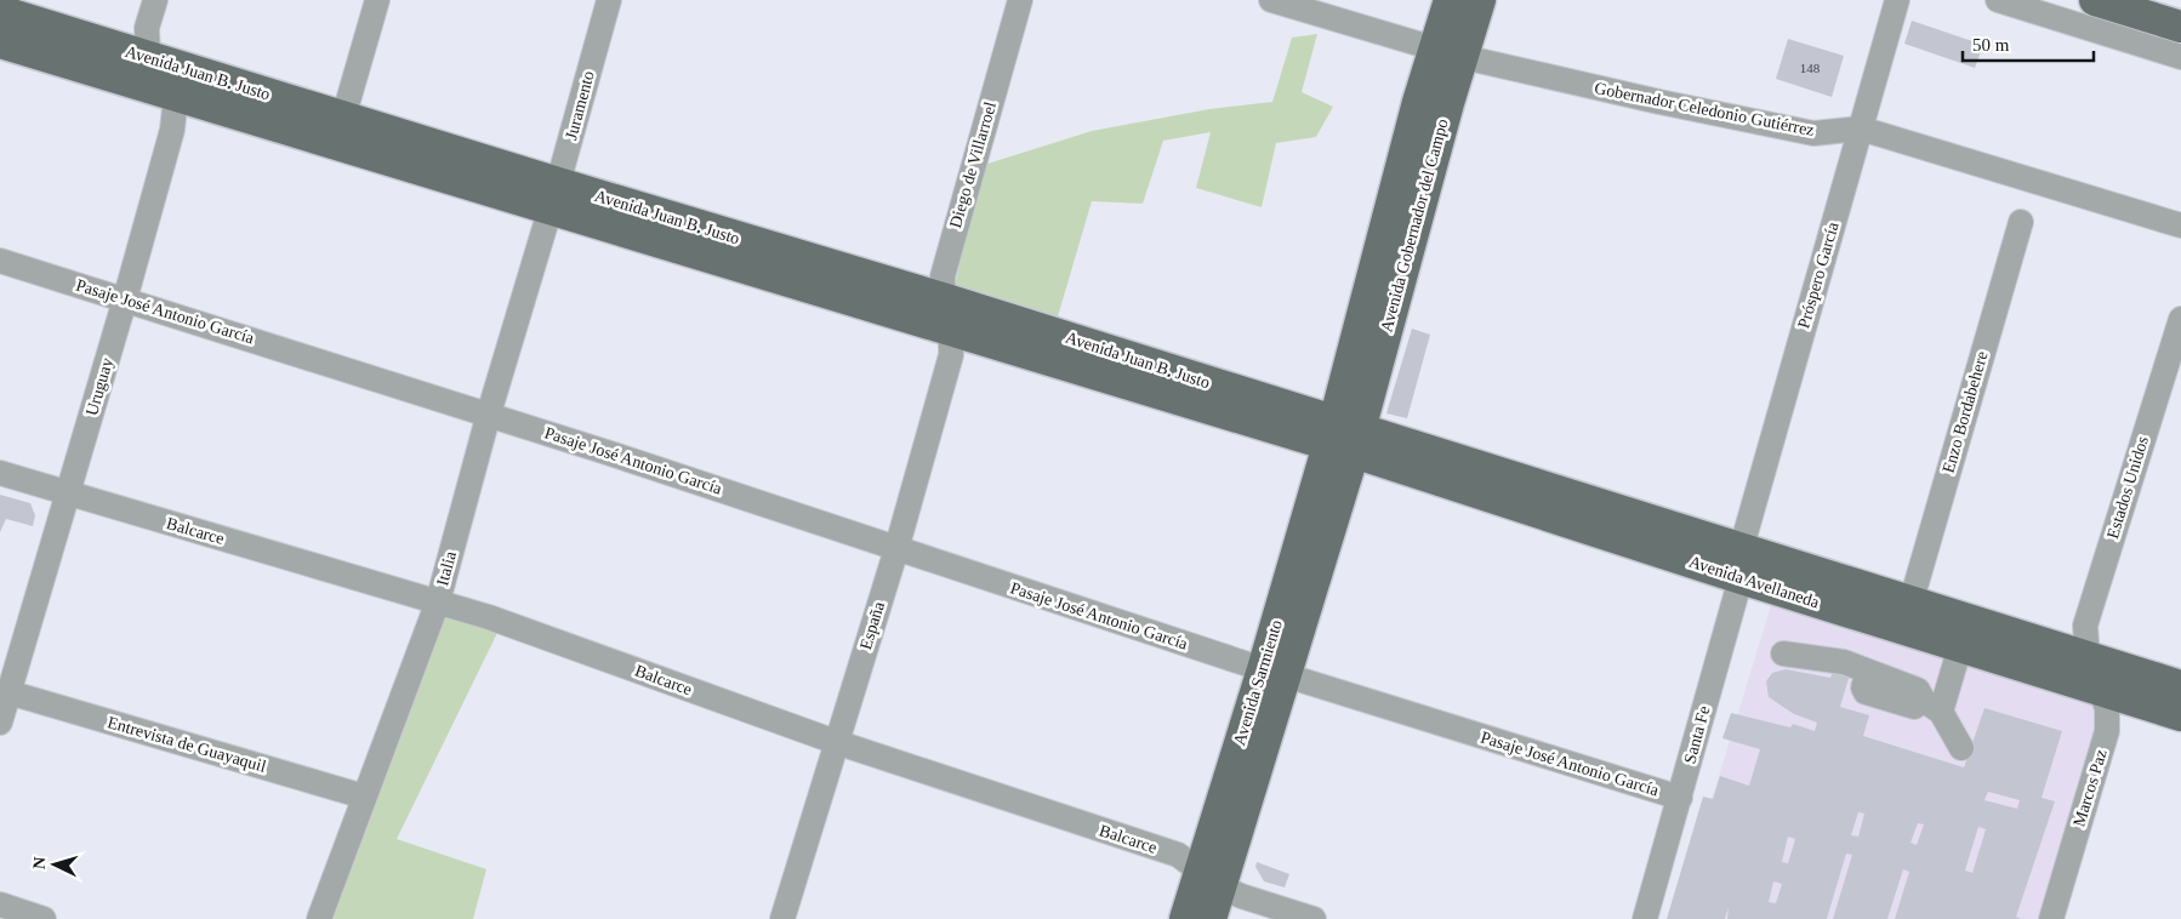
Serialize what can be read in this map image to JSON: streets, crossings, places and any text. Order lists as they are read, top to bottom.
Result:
{
  "streets": {
    "main road": [
      "Avenida Juan B. Justo",
      "Avenida Gobernador del Campo",
      "Avenida Avellaneda",
      "Avenida Sarmiento"
    ],
    "street": [
      "Juramento",
      "Gobernador Celedonio Gutiérrez",
      "Diego de Villarroel",
      "Próspero García",
      "Pasaje José Antonio García",
      "Uruguay",
      "Enzo Bordabehere",
      "Estados Unidos",
      "Balcarce",
      "Italia",
      "España",
      "Santa Fe",
      "Entrevista de Guayaquil",
      "Marcos Paz"
    ]
  },
  "crossings": [
    ["Avenida Juan B. Justo", "Juramento"],
    ["Avenida Juan B. Justo", "Diego de Villarroel"],
    ["Avenida Juan B. Justo", "Avenida Gobernador del Campo"],
    ["Avenida Juan B. Justo", "Uruguay"],
    ["Avenida Juan B. Justo", "Italia"],
    ["Avenida Juan B. Justo", "Avenida Avellaneda"],
    ["Avenida Juan B. Justo", "España"],
    ["Avenida Juan B. Justo", "Avenida Sarmiento"],
    ["Juramento", "Italia"],
    ["Gobernador Celedonio Gutiérrez", "Avenida Gobernador del Campo"],
    ["Gobernador Celedonio Gutiérrez", "Próspero García"],
    ["Diego de Villarroel", "España"],
    ["Avenida Gobernador del Campo", "Avenida Avellaneda"],
    ["Avenida Gobernador del Campo", "Avenida Sarmiento"],
    ["Próspero García", "Avenida Avellaneda"],
    ["Próspero García", "Santa Fe"],
    ["Pasaje José Antonio García", "Uruguay"],
    ["Pasaje José Antonio García", "Italia"],
    ["Pasaje José Antonio García", "España"],
    ["Pasaje José Antonio García", "Avenida Sarmiento"],
    ["Pasaje José Antonio García", "Santa Fe"],
    ["Uruguay", "Balcarce"],
    ["Uruguay", "Entrevista de Guayaquil"],
    ["Enzo Bordabehere", "Avenida Avellaneda"],
    ["Estados Unidos", "Avenida Avellaneda"],
    ["Estados Unidos", "Marcos Paz"],
    ["Balcarce", "Italia"],
    ["Balcarce", "España"],
    ["Balcarce", "Avenida Sarmiento"],
    ["Italia", "Entrevista de Guayaquil"],
    ["Avenida Avellaneda", "Avenida Sarmiento"],
    ["Avenida Avellaneda", "Santa Fe"],
    ["Avenida Avellaneda", "Marcos Paz"]
  ],
  "house_numbers": ["148"],
  "scale_bar": "50 m",
  "north": "left"
}
